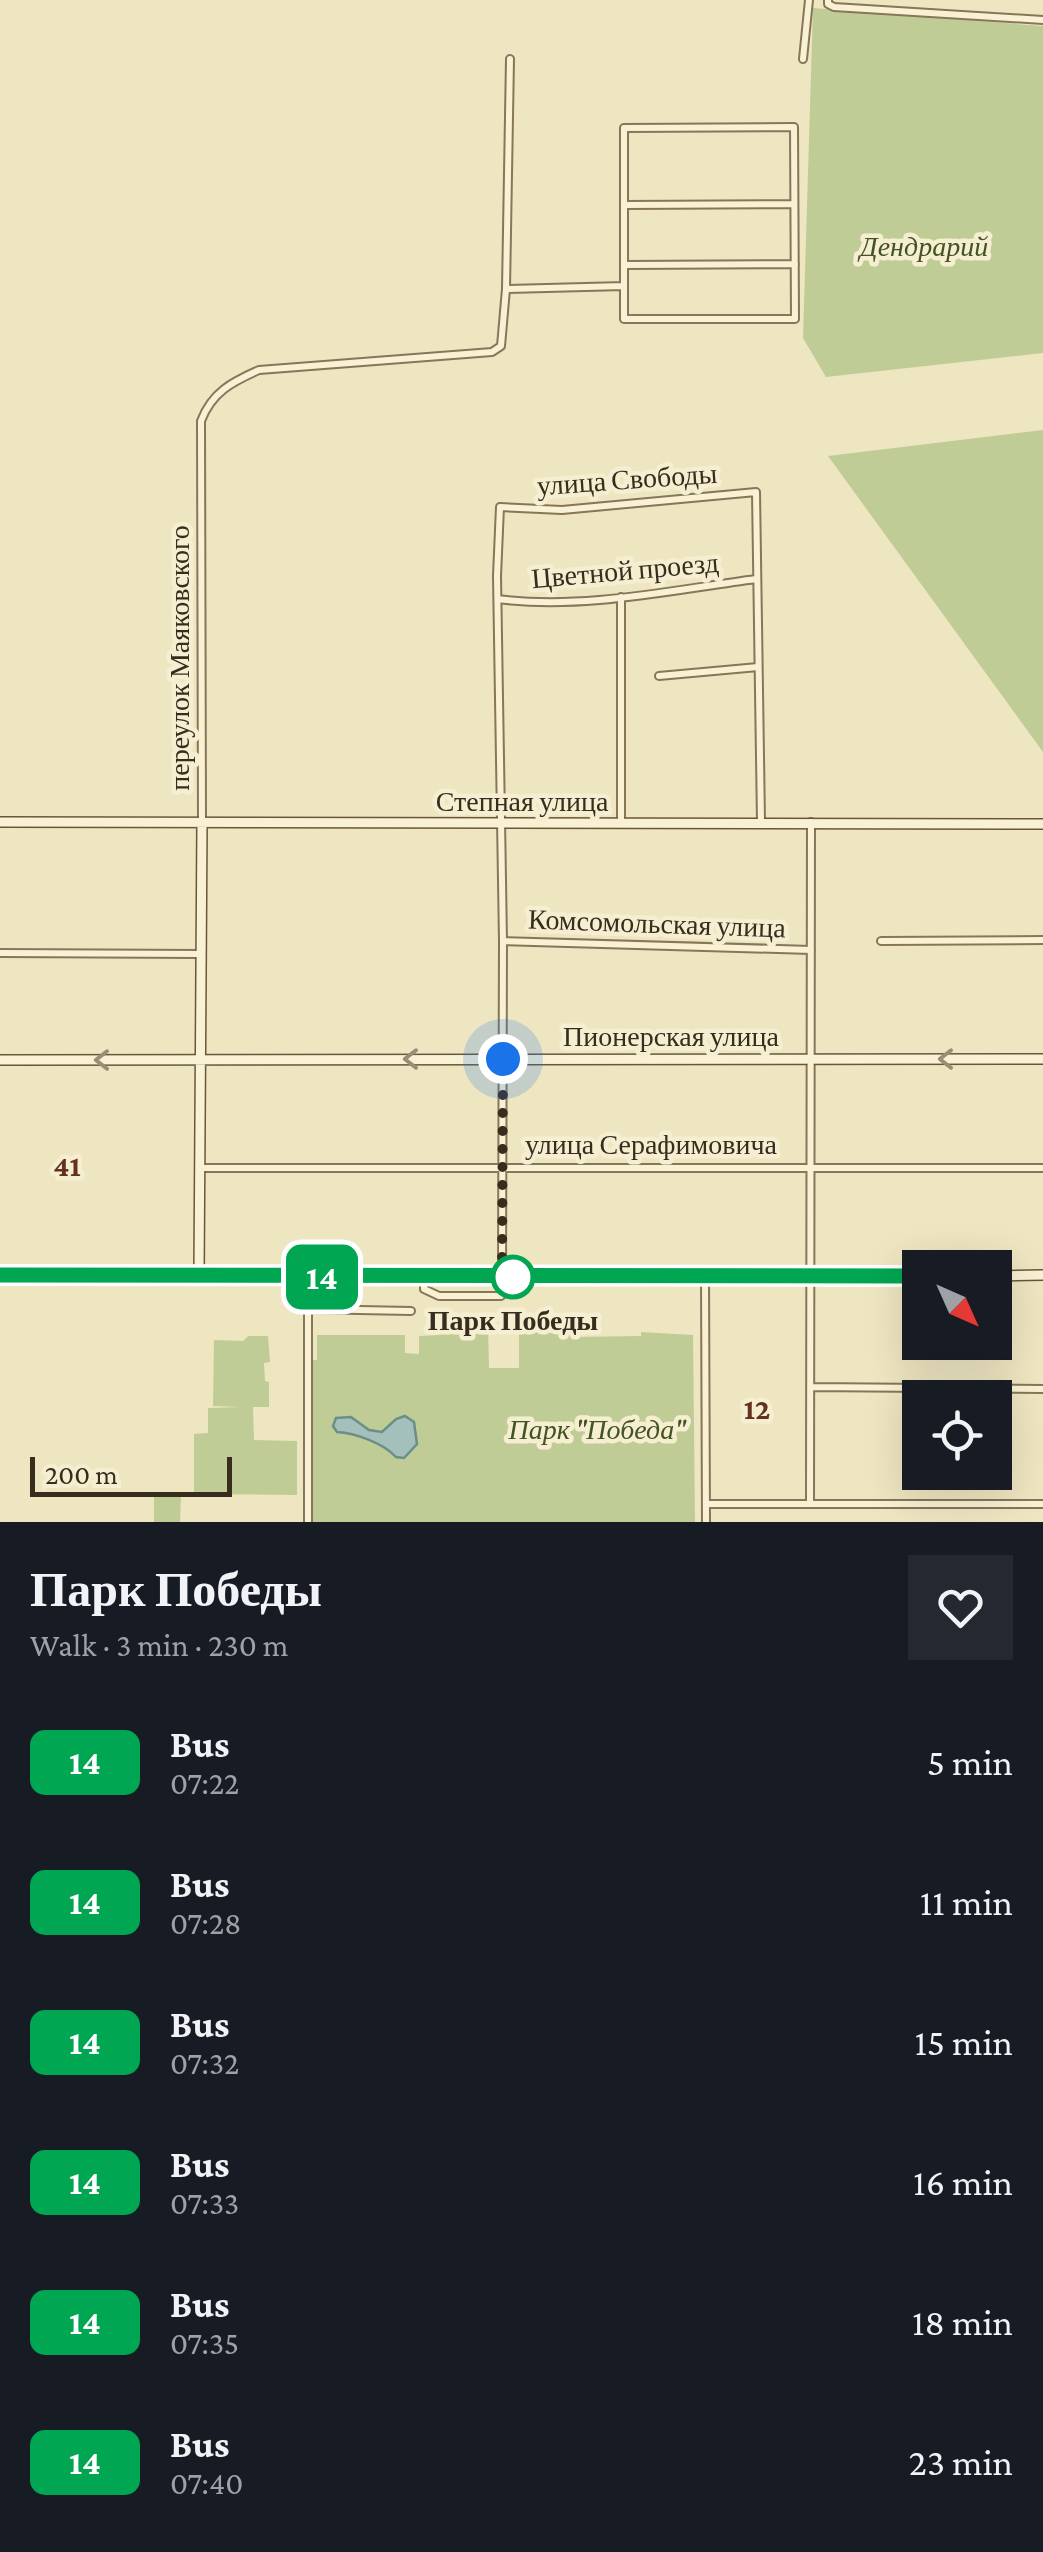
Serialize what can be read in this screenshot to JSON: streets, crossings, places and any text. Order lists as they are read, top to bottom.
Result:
{
  "streets": {
    "street": [
      "улица Свободы",
      "Цветной проезд",
      "переулок Маяковского",
      "Степная улица",
      "Комсомольская улица",
      "Пионерская улица",
      "улица Серафимовича"
    ]
  },
  "crossings": [
    ["улица Свободы", "Цветной проезд"],
    ["переулок Маяковского", "Степная улица"],
    ["переулок Маяковского", "Пионерская улица"],
    ["переулок Маяковского", "улица Серафимовича"]
  ],
  "one_way": ["Пионерская улица"],
  "districts": ["41", "12"],
  "parks": ["Дендрарий", "Парк \"Победа\""],
  "places": ["Парк Победы"],
  "lines": ["bus line 14"],
  "scale_bar": "200 m",
  "north": "bottom right",
  "page": {
    "on_map": "14",
    "scale": "200 m",
    "heading": ["Парк Победы", "Walk · 3 min · 230 m"],
    "list": [
      {
        "mark": "14",
        "name": "Bus",
        "note": "07:22",
        "value": "5 min"
      },
      {
        "mark": "14",
        "name": "Bus",
        "note": "07:28",
        "value": "11 min"
      },
      {
        "mark": "14",
        "name": "Bus",
        "note": "07:32",
        "value": "15 min"
      },
      {
        "mark": "14",
        "name": "Bus",
        "note": "07:33",
        "value": "16 min"
      },
      {
        "mark": "14",
        "name": "Bus",
        "note": "07:35",
        "value": "18 min"
      },
      {
        "mark": "14",
        "name": "Bus",
        "note": "07:40",
        "value": "23 min"
      }
    ]
  }
}
